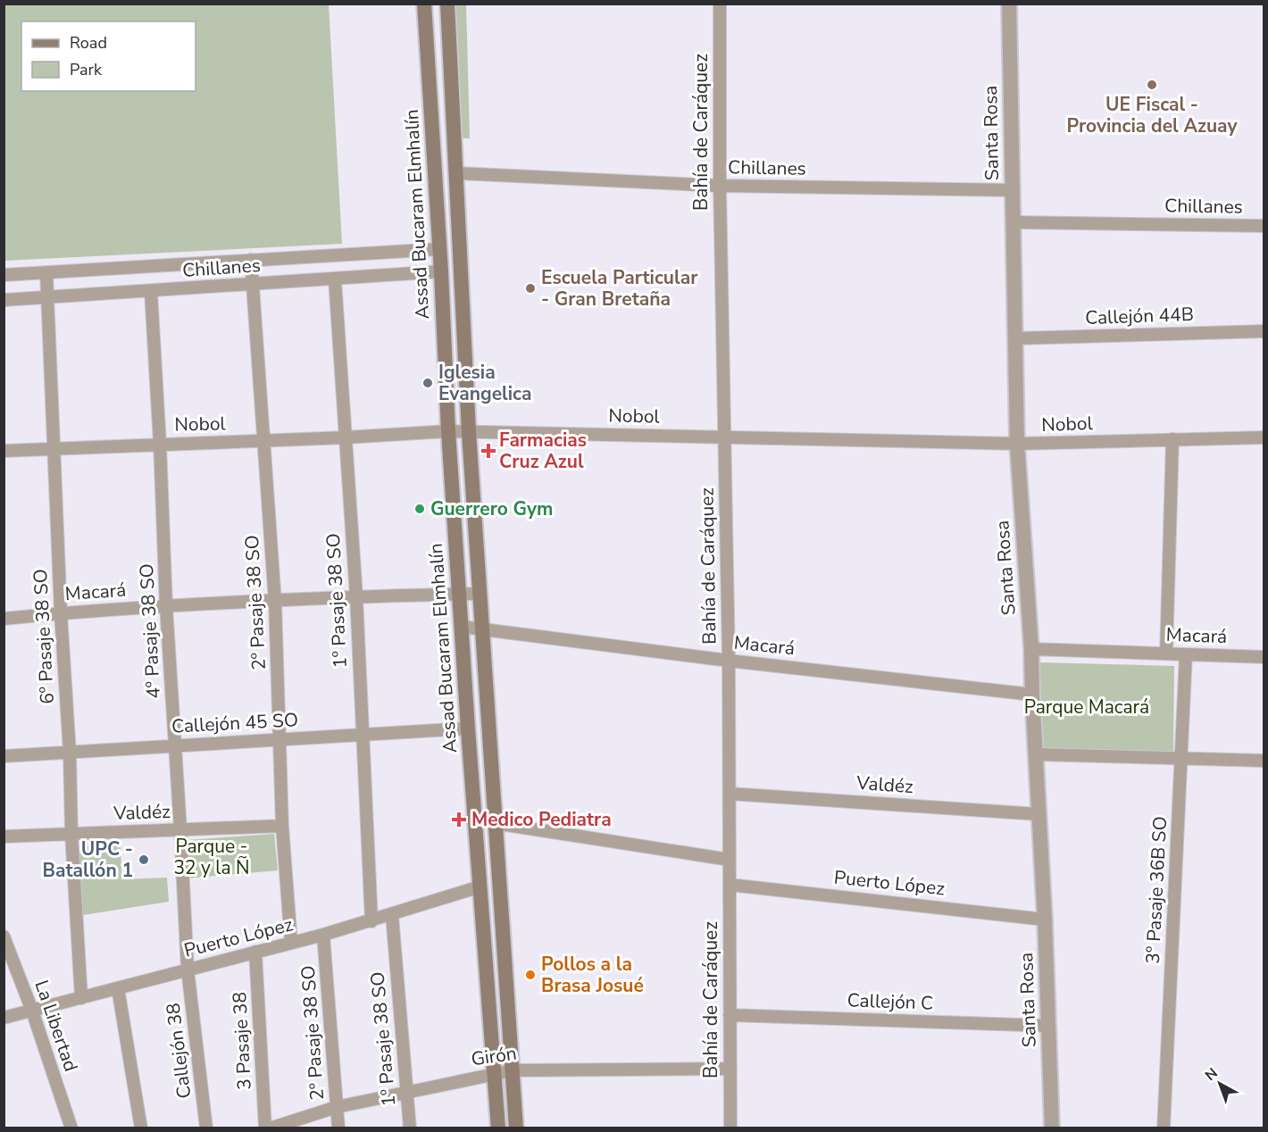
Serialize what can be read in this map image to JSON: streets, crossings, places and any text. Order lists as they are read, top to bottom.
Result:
{
  "streets": {
    "main road": ["Assad Bucaram Elmhalín"],
    "street": [
      "Bahía de Caráquez",
      "Santa Rosa",
      "Chillanes",
      "Callejón 44B",
      "Nobol",
      "Macará",
      "1º Pasaje 38 SO",
      "2º Pasaje 38 SO",
      "4º Pasaje 38 SO",
      "6º Pasaje 38 SO",
      "Callejón 45 SO",
      "Valdéz",
      "Puerto López",
      "3º Pasaje 36B SO",
      "Callejón C",
      "La Libertad",
      "3 Pasaje 38",
      "Callejón 38",
      "Girón"
    ]
  },
  "crossings": [
    ["Bahía de Caráquez", "Chillanes"],
    ["Bahía de Caráquez", "Nobol"],
    ["Bahía de Caráquez", "Macará"],
    ["Bahía de Caráquez", "Valdéz"],
    ["Bahía de Caráquez", "Puerto López"],
    ["Bahía de Caráquez", "Callejón C"],
    ["Bahía de Caráquez", "Girón"],
    ["Santa Rosa", "Chillanes"],
    ["Santa Rosa", "Callejón 44B"],
    ["Santa Rosa", "Nobol"],
    ["Santa Rosa", "Macará"],
    ["Santa Rosa", "Valdéz"],
    ["Santa Rosa", "Puerto López"],
    ["Santa Rosa", "Callejón C"],
    ["Chillanes", "Assad Bucaram Elmhalín"],
    ["Chillanes", "1º Pasaje 38 SO"],
    ["Chillanes", "2º Pasaje 38 SO"],
    ["Chillanes", "4º Pasaje 38 SO"],
    ["Chillanes", "6º Pasaje 38 SO"],
    ["Assad Bucaram Elmhalín", "Nobol"],
    ["Assad Bucaram Elmhalín", "Macará"],
    ["Assad Bucaram Elmhalín", "Callejón 45 SO"],
    ["Assad Bucaram Elmhalín", "Puerto López"],
    ["Assad Bucaram Elmhalín", "Girón"],
    ["Nobol", "1º Pasaje 38 SO"],
    ["Nobol", "2º Pasaje 38 SO"],
    ["Nobol", "4º Pasaje 38 SO"],
    ["Nobol", "6º Pasaje 38 SO"],
    ["Macará", "1º Pasaje 38 SO"],
    ["Macará", "2º Pasaje 38 SO"],
    ["Macará", "4º Pasaje 38 SO"],
    ["Macará", "6º Pasaje 38 SO"],
    ["Macará", "3º Pasaje 36B SO"],
    ["1º Pasaje 38 SO", "Callejón 45 SO"],
    ["1º Pasaje 38 SO", "Puerto López"],
    ["1º Pasaje 38 SO", "Girón"],
    ["2º Pasaje 38 SO", "Callejón 45 SO"],
    ["2º Pasaje 38 SO", "Valdéz"],
    ["2º Pasaje 38 SO", "Puerto López"],
    ["2º Pasaje 38 SO", "Girón"],
    ["4º Pasaje 38 SO", "Callejón 45 SO"],
    ["4º Pasaje 38 SO", "Valdéz"],
    ["4º Pasaje 38 SO", "Puerto López"],
    ["4º Pasaje 38 SO", "Callejón 38"],
    ["6º Pasaje 38 SO", "Callejón 45 SO"],
    ["6º Pasaje 38 SO", "Valdéz"],
    ["6º Pasaje 38 SO", "Puerto López"],
    ["Puerto López", "La Libertad"],
    ["Puerto López", "3 Pasaje 38"],
    ["Puerto López", "Callejón 38"],
    ["3 Pasaje 38", "Girón"]
  ],
  "parks": ["Parque Macará", "Parque - 32 y la Ñ"],
  "places": {
    "other": [
      "UE Fiscal - Provincia del Azuay",
      "Escuela Particular - Gran Bretaña",
      "Iglesia Evangelica",
      "Guerrero Gym",
      "UPC - Batallón 1",
      "Pollos a la Brasa Josué"
    ],
    "health": ["Farmacias Cruz Azul", "Medico Pediatra"]
  },
  "legend": ["Road", "Park"],
  "north": "top left"
}
